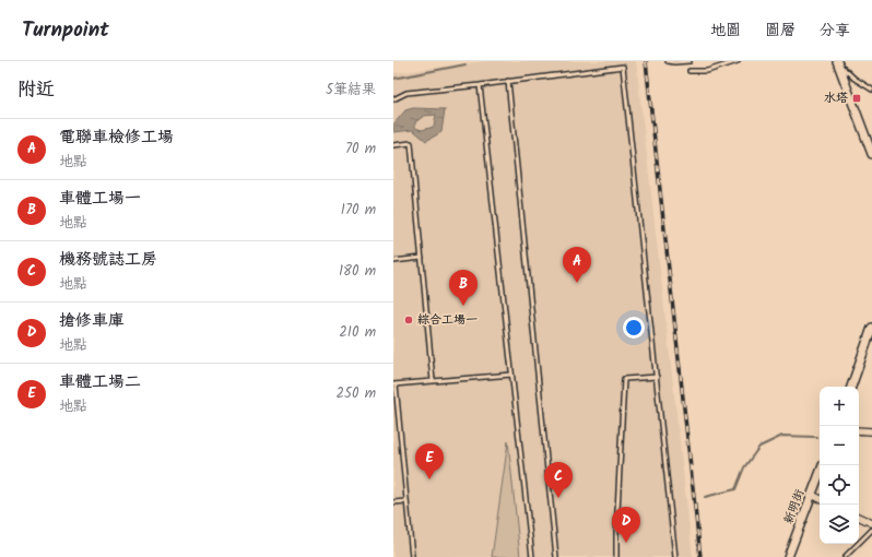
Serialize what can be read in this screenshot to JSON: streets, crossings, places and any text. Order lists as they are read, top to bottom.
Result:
{
  "streets": {
    "street": ["新明街"]
  },
  "places": {
    "transit": ["水塔"],
    "other": ["綜合工場一"]
  },
  "page": {
    "header": "Turnpoint",
    "nav": ["地圖", "圖層", "分享"],
    "heading": ["附近", "5筆結果"],
    "list": [
      {
        "mark": "A",
        "name": "電聯車檢修工場",
        "note": "地點",
        "value": "70 m"
      },
      {
        "mark": "B",
        "name": "車體工場一",
        "note": "地點",
        "value": "170 m"
      },
      {
        "mark": "C",
        "name": "機務號誌工房",
        "note": "地點",
        "value": "180 m"
      },
      {
        "mark": "D",
        "name": "搶修車庫",
        "note": "地點",
        "value": "210 m"
      },
      {
        "mark": "E",
        "name": "車體工場二",
        "note": "地點",
        "value": "250 m"
      }
    ],
    "pins": [
      "A",
      "B",
      "E",
      "C",
      "D"
    ],
    "map_buttons": ["+", "−"]
  }
}
